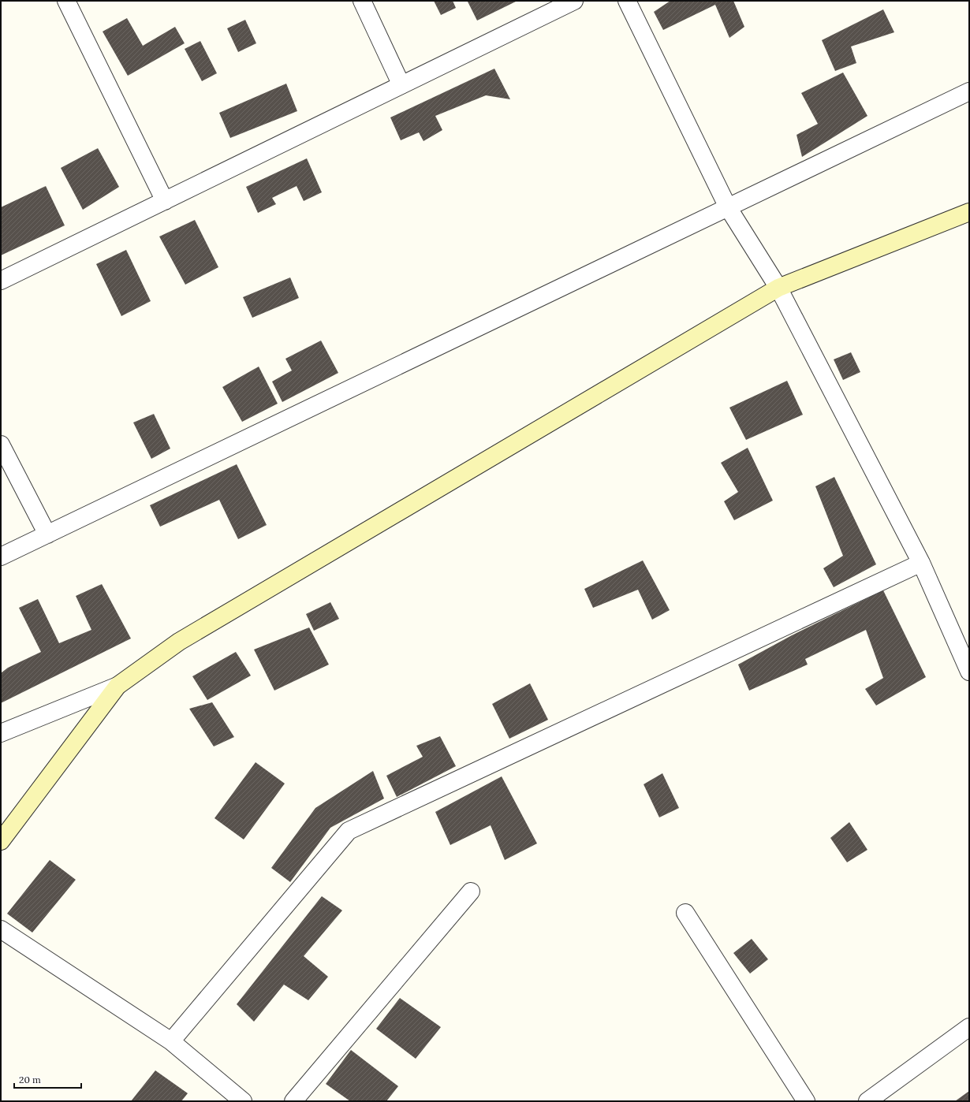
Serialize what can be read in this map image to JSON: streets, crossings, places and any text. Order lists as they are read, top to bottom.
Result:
{
  "scale_bar": "20 m"
}
